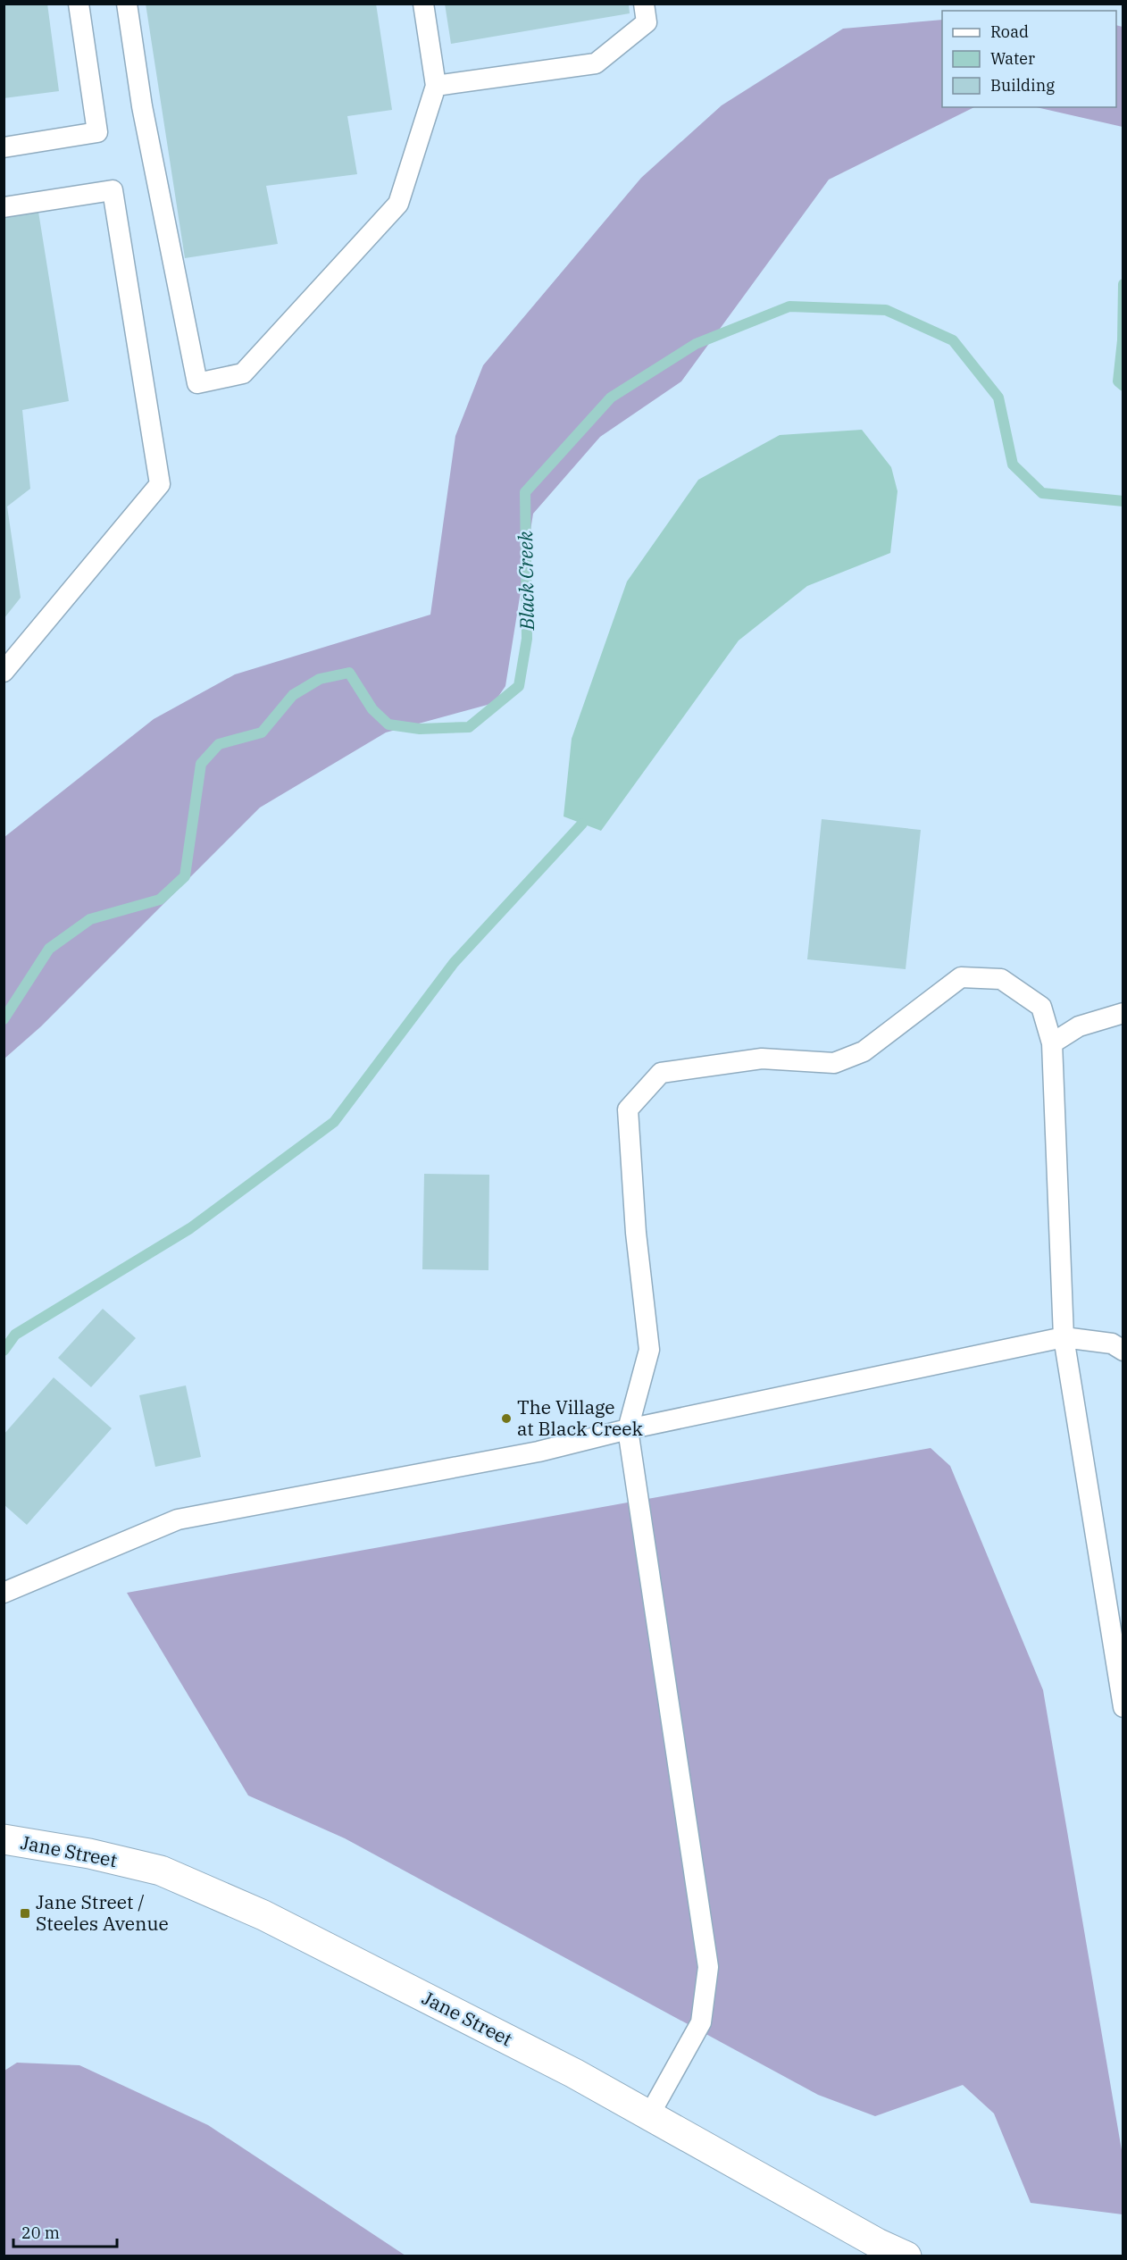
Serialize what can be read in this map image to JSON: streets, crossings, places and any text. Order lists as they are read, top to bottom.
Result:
{
  "streets": {
    "main road": ["Jane Street"]
  },
  "water": ["Black Creek"],
  "places": {
    "other": ["The Village at Black Creek"],
    "transit": ["Jane Street / Steeles Avenue"]
  },
  "legend": ["Road", "Water", "Building"],
  "scale_bar": "20 m"
}
